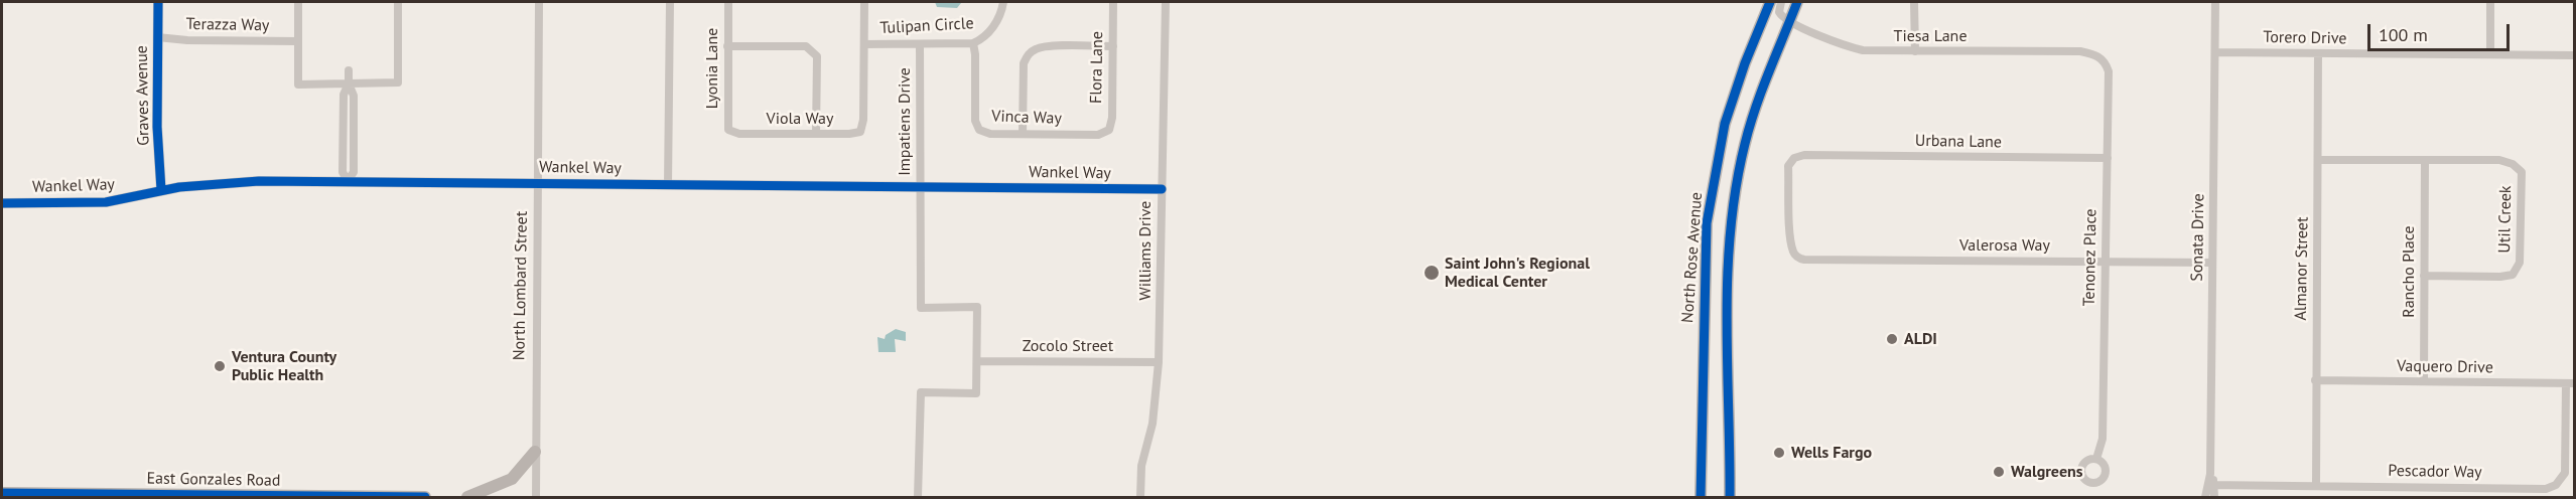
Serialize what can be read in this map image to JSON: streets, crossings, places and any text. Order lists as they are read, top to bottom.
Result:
{
  "streets": {
    "main road": ["North Rose Avenue", "East Gonzales Road"],
    "street": [
      "Terazza Way",
      "Tulipan Circle",
      "Tiesa Lane",
      "Torero Drive",
      "Flora Lane",
      "Lyonia Lane",
      "Graves Avenue",
      "Vinca Way",
      "Viola Way",
      "Impatiens Drive",
      "Urbana Lane",
      "Wankel Way",
      "Util Creek",
      "Sonata Drive",
      "Valerosa Way",
      "Williams Drive",
      "Tenonez Place",
      "Almanor Street",
      "Rancho Place",
      "North Lombard Street",
      "Zocolo Street",
      "Vaquero Drive",
      "Pescador Way"
    ]
  },
  "crossings": [
    ["Terazza Way", "Graves Avenue"],
    ["Tulipan Circle", "Vinca Way"],
    ["Tulipan Circle", "Viola Way"],
    ["Tulipan Circle", "Impatiens Drive"],
    ["Tiesa Lane", "Tenonez Place"],
    ["Torero Drive", "Sonata Drive"],
    ["Torero Drive", "Almanor Street"],
    ["Flora Lane", "Vinca Way"],
    ["Lyonia Lane", "Viola Way"],
    ["Graves Avenue", "Wankel Way"],
    ["Impatiens Drive", "Wankel Way"],
    ["Impatiens Drive", "Zocolo Street"],
    ["Urbana Lane", "Valerosa Way"],
    ["Urbana Lane", "Tenonez Place"],
    ["Wankel Way", "Williams Drive"],
    ["Wankel Way", "North Lombard Street"],
    ["Util Creek", "Almanor Street"],
    ["Util Creek", "Rancho Place"],
    ["Sonata Drive", "Valerosa Way"],
    ["Sonata Drive", "Pescador Way"],
    ["Valerosa Way", "Tenonez Place"],
    ["Williams Drive", "Zocolo Street"],
    ["Almanor Street", "Vaquero Drive"],
    ["Almanor Street", "Pescador Way"],
    ["Rancho Place", "Vaquero Drive"],
    ["Vaquero Drive", "Pescador Way"]
  ],
  "places": [
    "Saint John's Regional Medical Center",
    "ALDI",
    "Ventura County Public Health",
    "Wells Fargo",
    "Walgreens"
  ],
  "scale_bar": "100 m"
}
